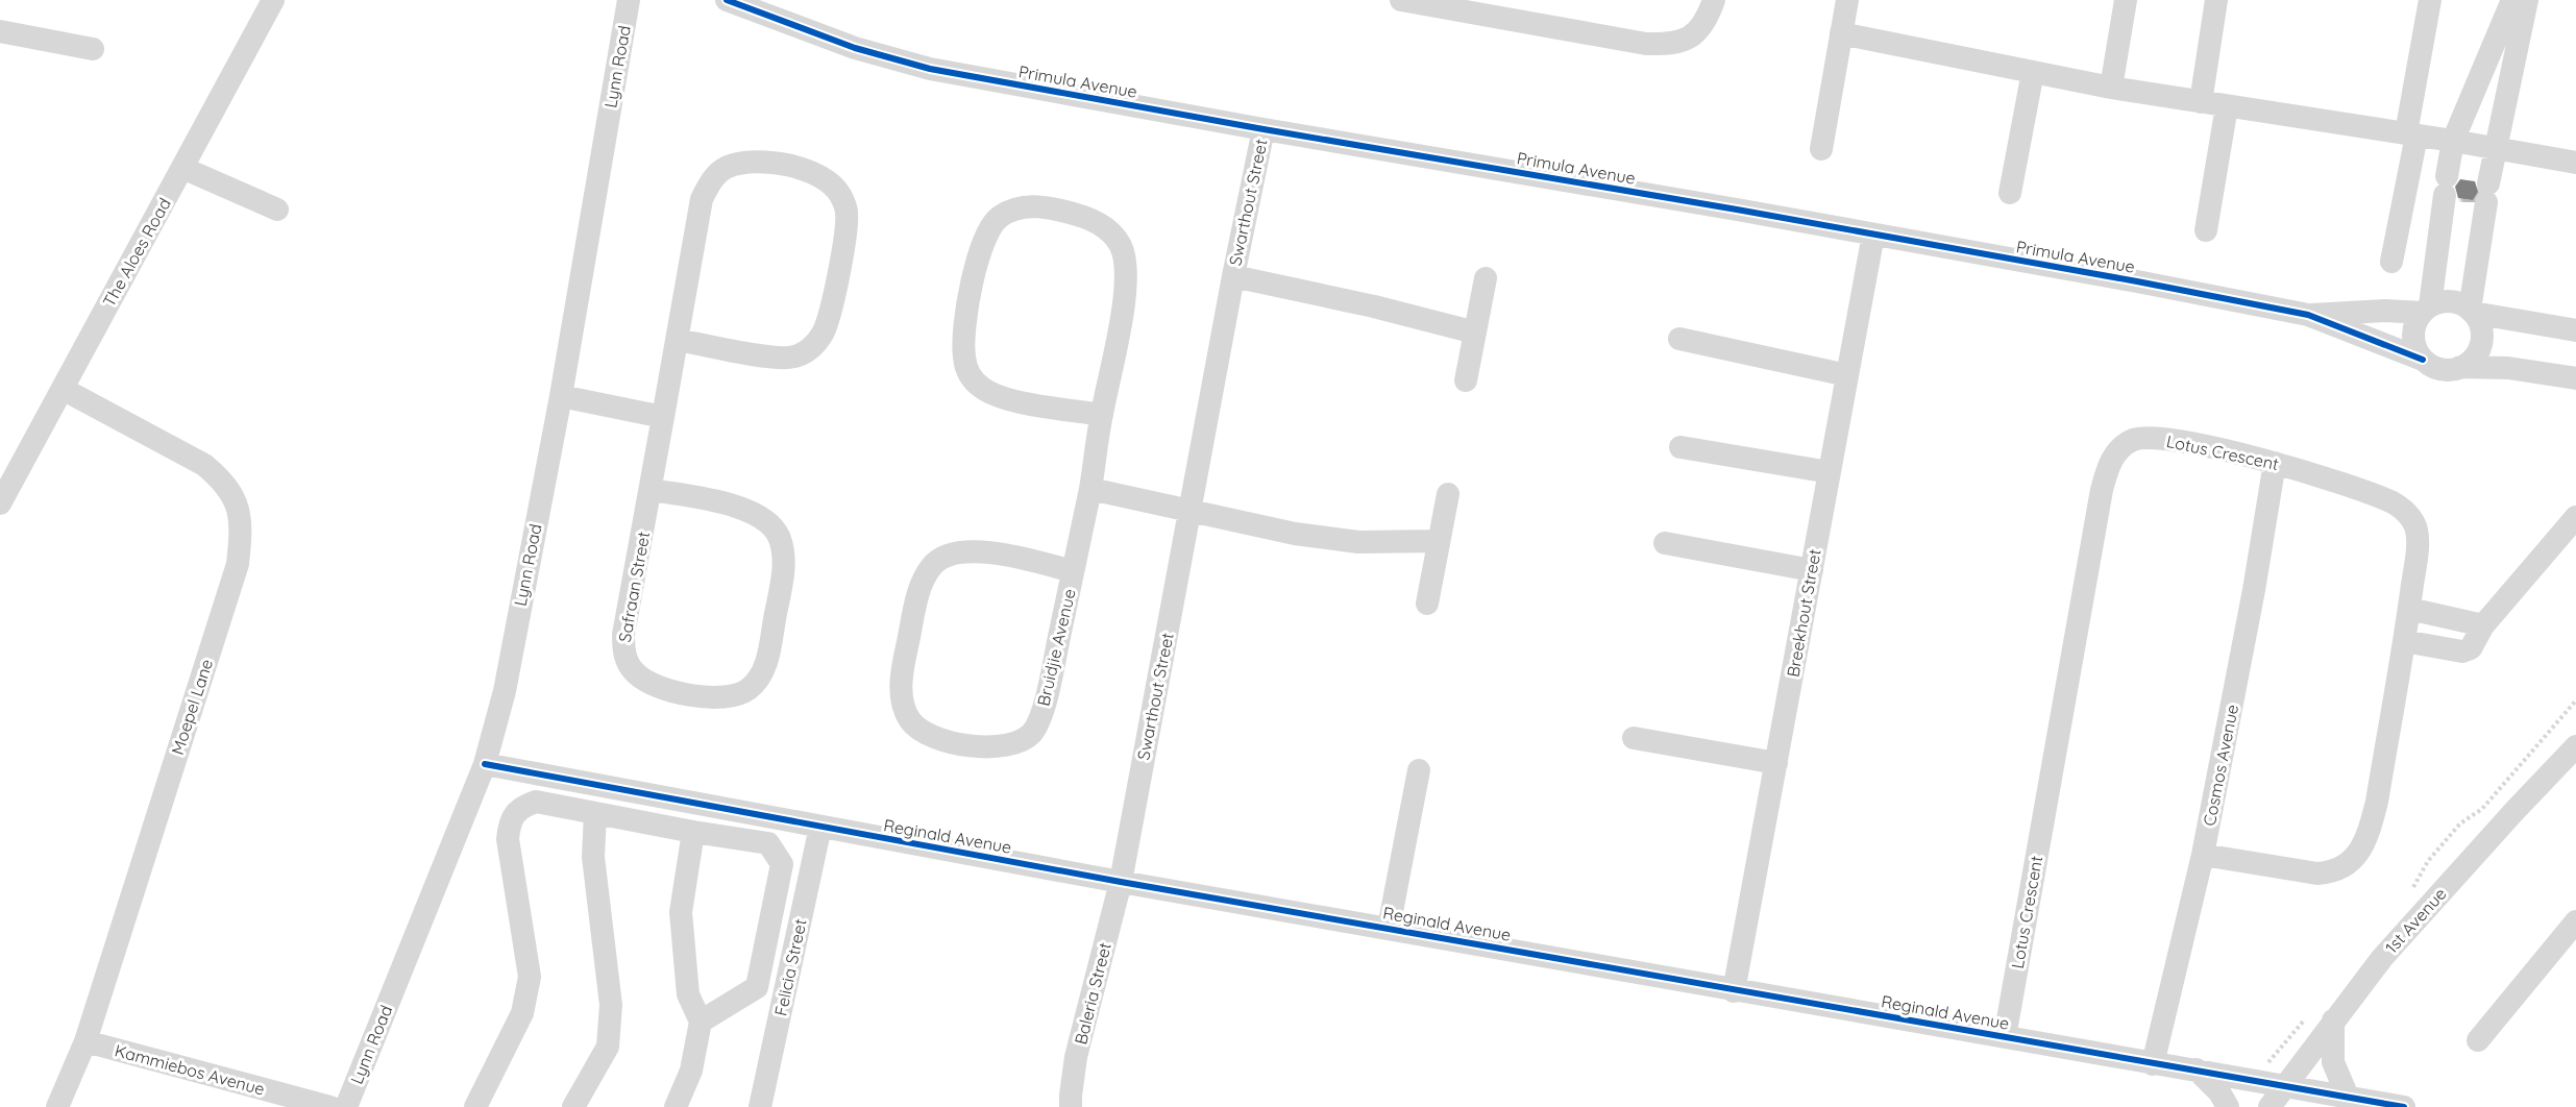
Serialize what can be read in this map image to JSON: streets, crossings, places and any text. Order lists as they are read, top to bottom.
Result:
{
  "streets": {
    "street": [
      "Lynn Road",
      "Primula Avenue",
      "Swarthout Street",
      "The Aloes Road",
      "Lotus Crescent",
      "Safraan Street",
      "Breekhout Street",
      "Bruidjie Avenue",
      "Moepel Lane",
      "Cosmos Avenue",
      "Reginald Avenue",
      "1st Avenue",
      "Felicia Street",
      "Baleria Street",
      "Kammiebos Avenue"
    ]
  },
  "crossings": [
    ["Lynn Road", "Reginald Avenue"],
    ["Primula Avenue", "Swarthout Street"],
    ["Primula Avenue", "Breekhout Street"],
    ["Swarthout Street", "Reginald Avenue"],
    ["Swarthout Street", "Baleria Street"],
    ["The Aloes Road", "Moepel Lane"],
    ["Lotus Crescent", "Cosmos Avenue"],
    ["Lotus Crescent", "Reginald Avenue"],
    ["Breekhout Street", "Reginald Avenue"],
    ["Moepel Lane", "Kammiebos Avenue"],
    ["Cosmos Avenue", "Reginald Avenue"],
    ["Reginald Avenue", "1st Avenue"],
    ["Reginald Avenue", "Felicia Street"],
    ["Reginald Avenue", "Baleria Street"]
  ]
}
